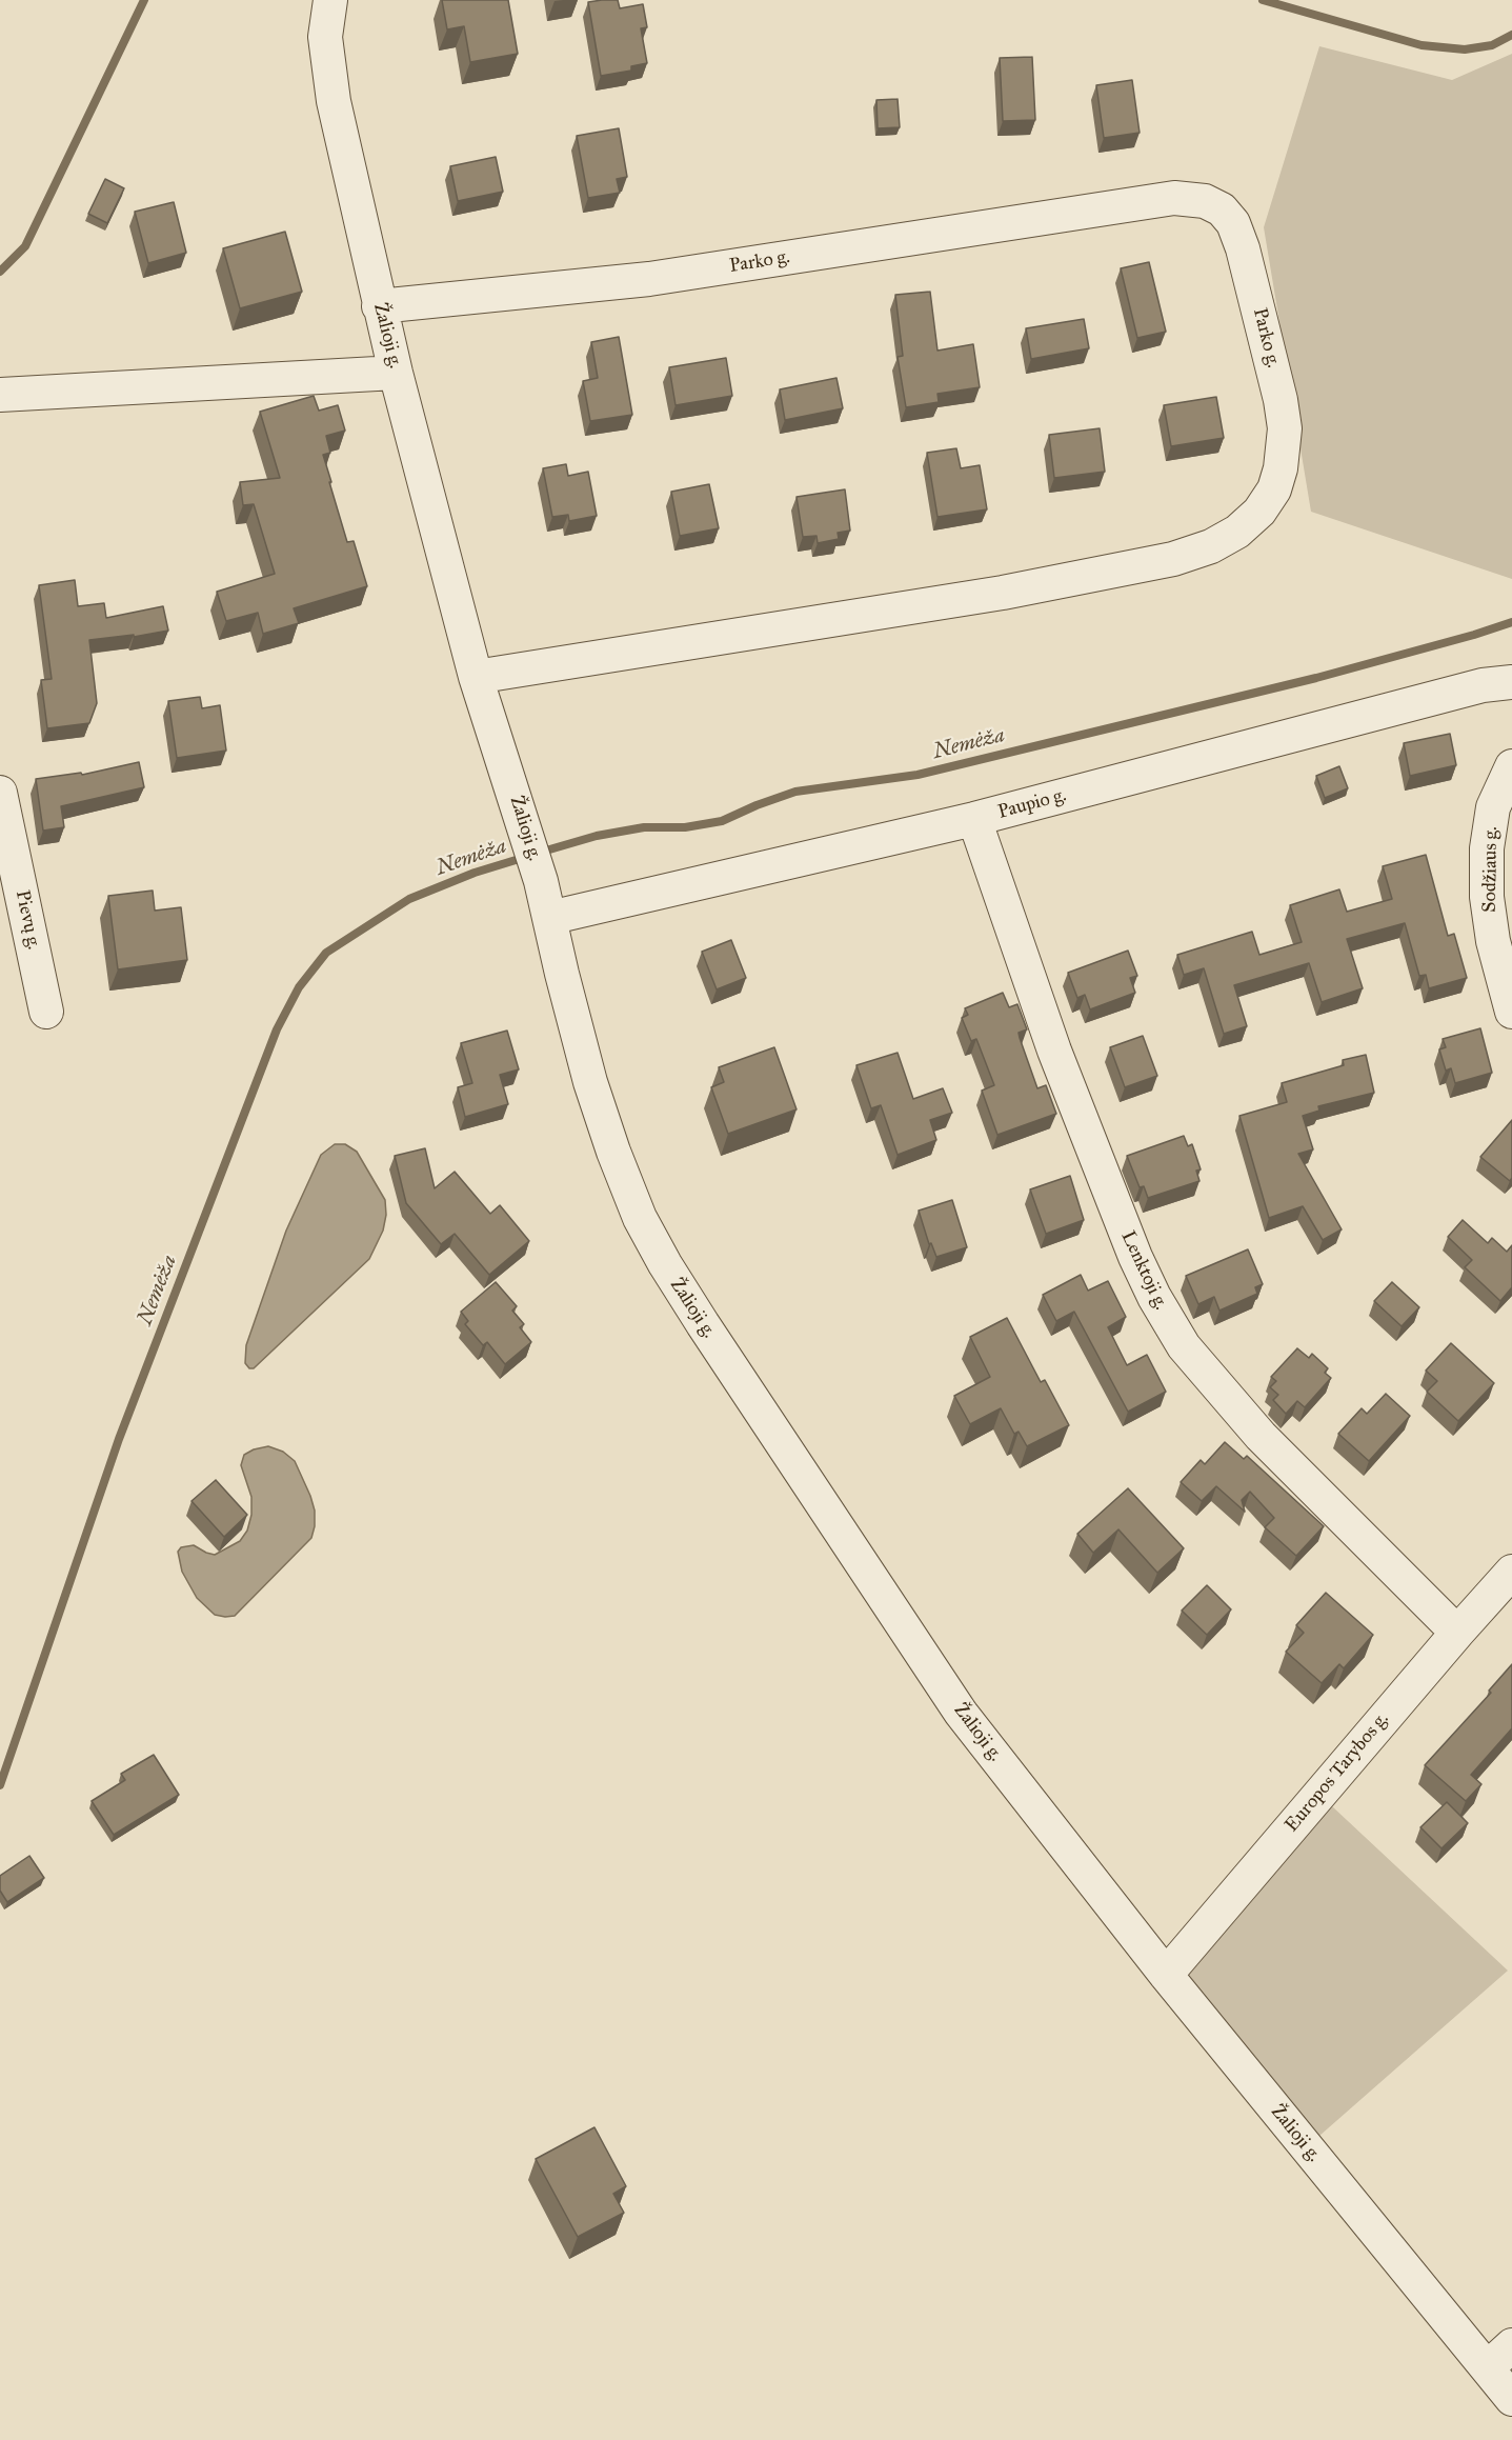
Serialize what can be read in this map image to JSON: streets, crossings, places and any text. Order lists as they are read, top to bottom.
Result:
{
  "streets": {
    "street": [
      "Parko g.",
      "Žalioji g.",
      "Paupio g.",
      "Sodžiaus g.",
      "Pievų g.",
      "Lenktoji g.",
      "Europos Tarybos g."
    ]
  },
  "crossings": [
    ["Parko g.", "Žalioji g."],
    ["Žalioji g.", "Paupio g."],
    ["Žalioji g.", "Europos Tarybos g."],
    ["Paupio g.", "Lenktoji g."],
    ["Lenktoji g.", "Europos Tarybos g."]
  ],
  "water": ["Nemėža"]
}
